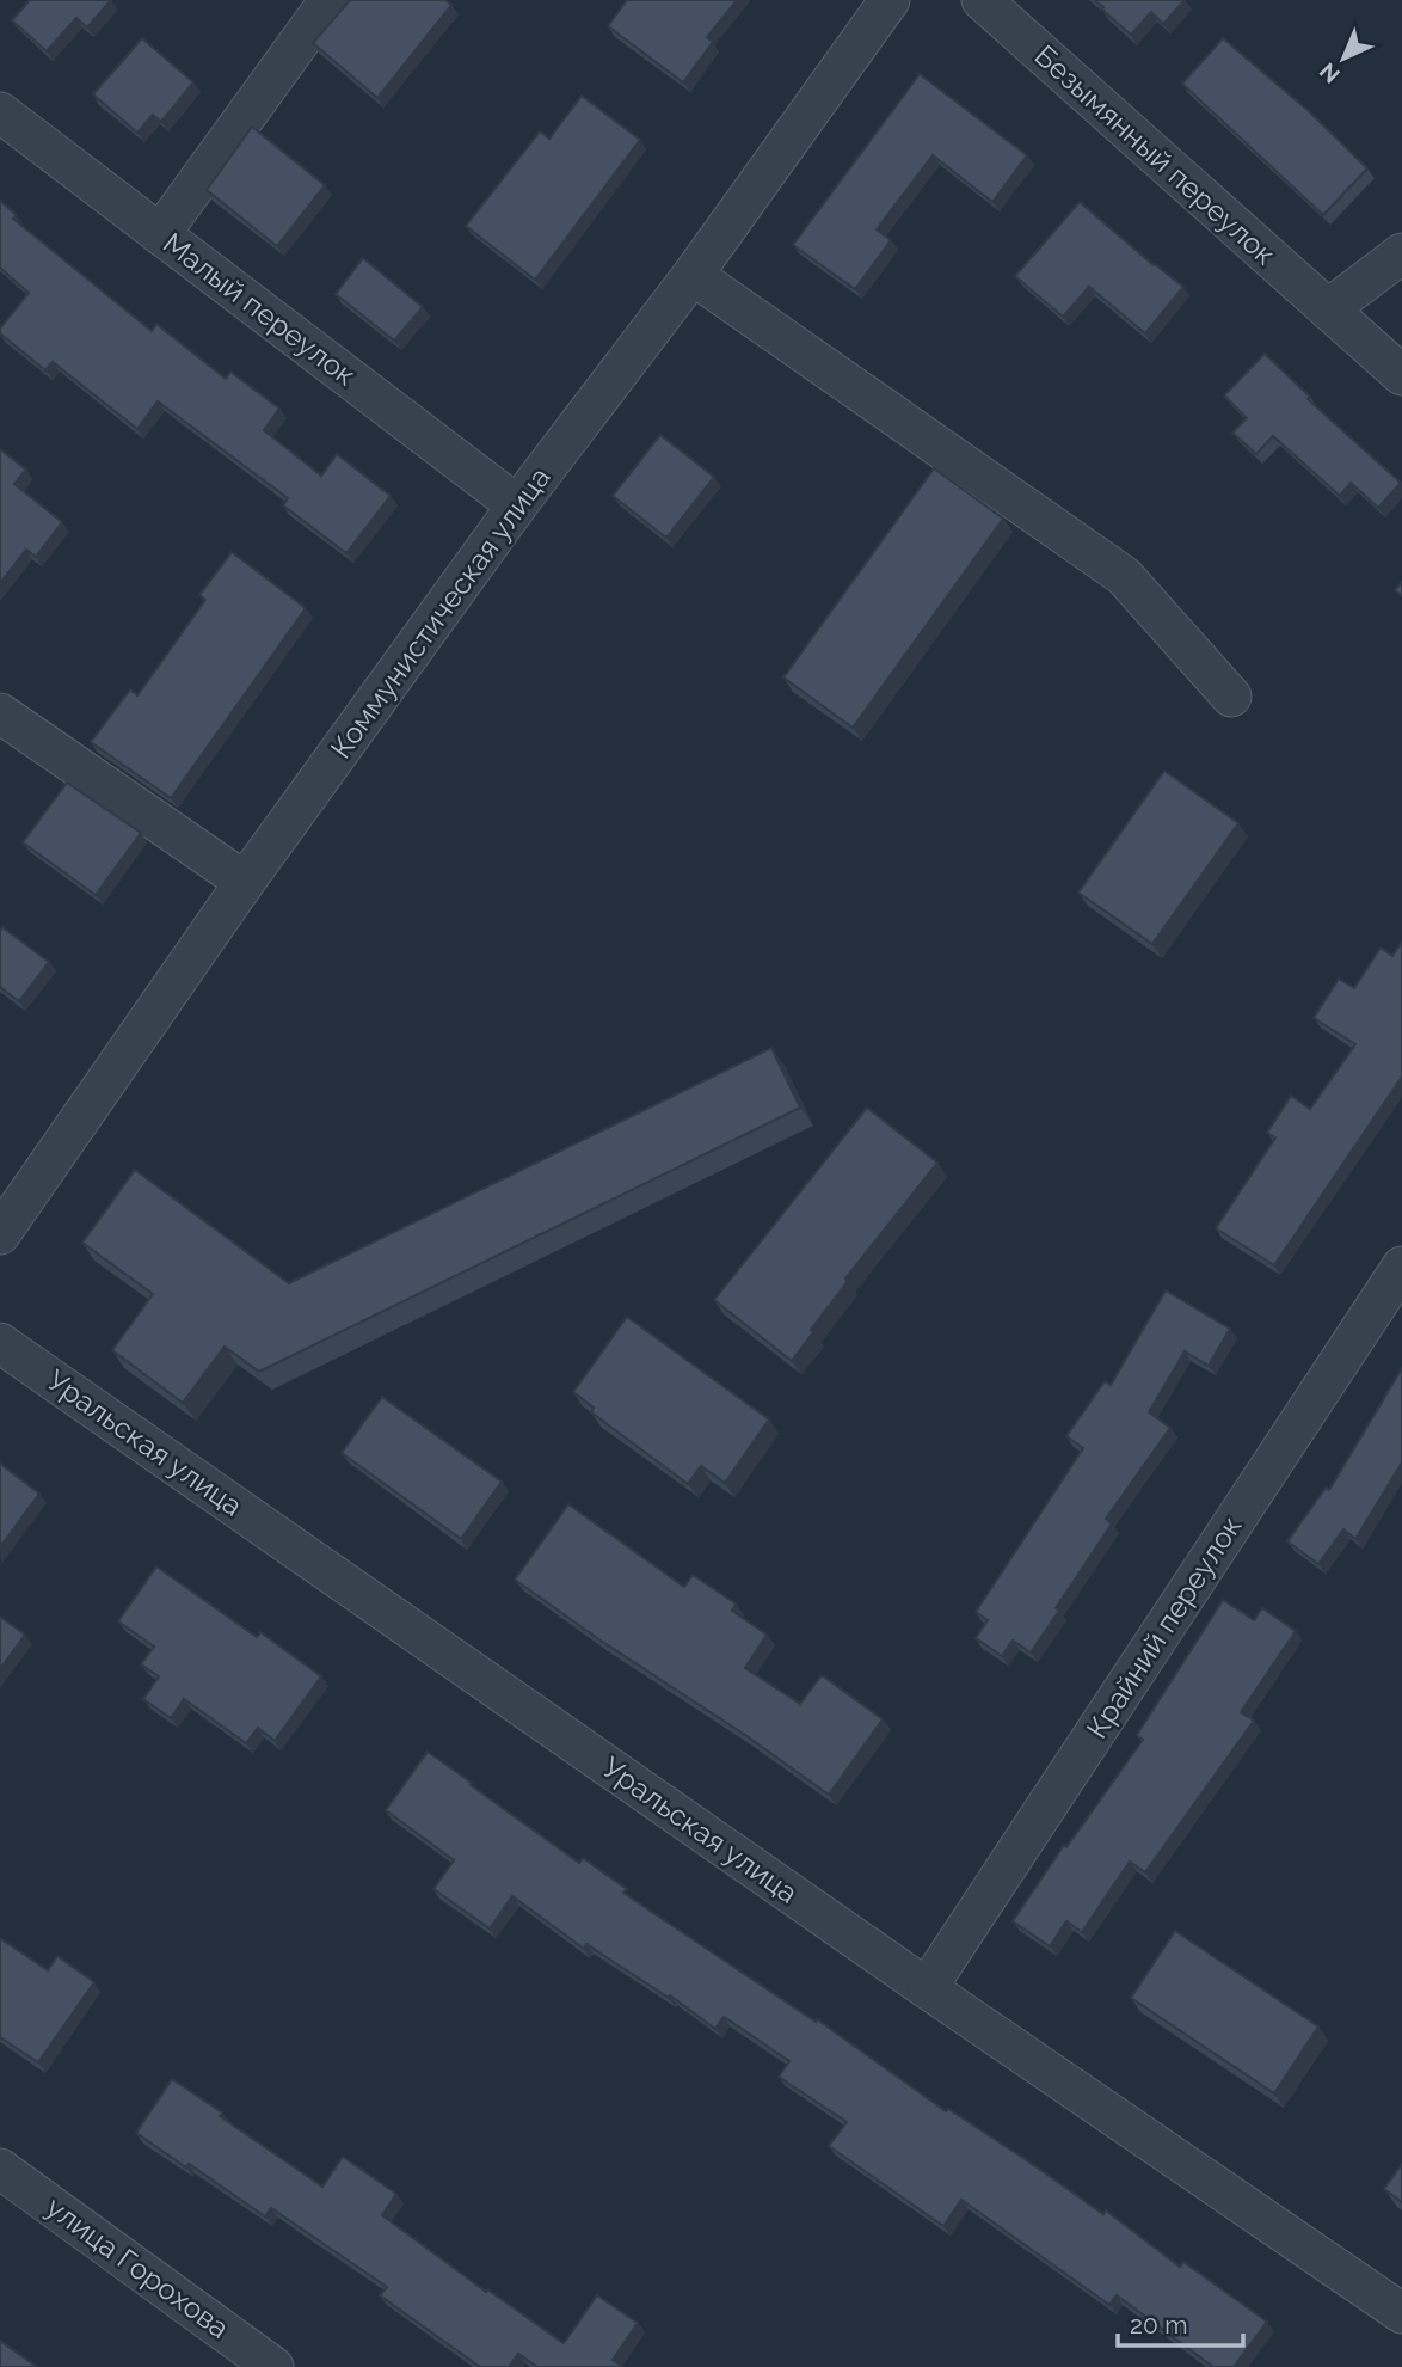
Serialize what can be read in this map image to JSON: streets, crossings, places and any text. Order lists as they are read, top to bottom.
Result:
{
  "streets": {
    "street": [
      "Безымянный переулок",
      "Малый переулок",
      "Коммунистическая улица",
      "Уральская улица",
      "Крайний переулок",
      "улица Горохова"
    ]
  },
  "crossings": [
    ["Малый переулок", "Коммунистическая улица"],
    ["Уральская улица", "Крайний переулок"]
  ],
  "scale_bar": "20 m",
  "north": "bottom left"
}
